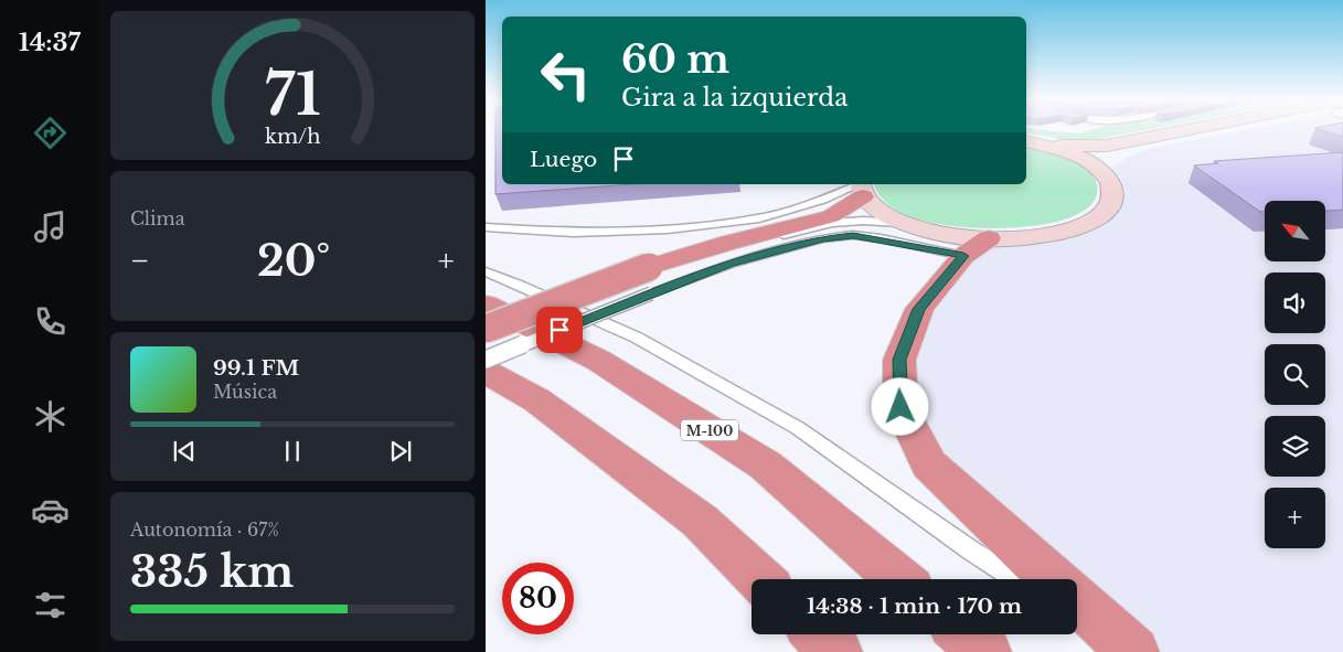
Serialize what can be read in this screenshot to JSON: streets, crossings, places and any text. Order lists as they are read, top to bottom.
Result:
{
  "streets": {
    "highway": ["M-100"]
  },
  "north": "top left",
  "page": {
    "tabs": "14:37",
    "turn": ["60 m", "Gira a la izquierda"],
    "then": "Luego",
    "tile": [
      "Clima",
      ["Autonomía · 67%", "335 km"]
    ],
    "map_buttons": "+",
    "heat": ["−", "20°", "+"],
    "song": ["99.1 FM", "Música"],
    "limit": "80",
    "trip": "14:38 · 1 min · 170 m",
    "gauge": ["71", "km/h"]
  }
}
